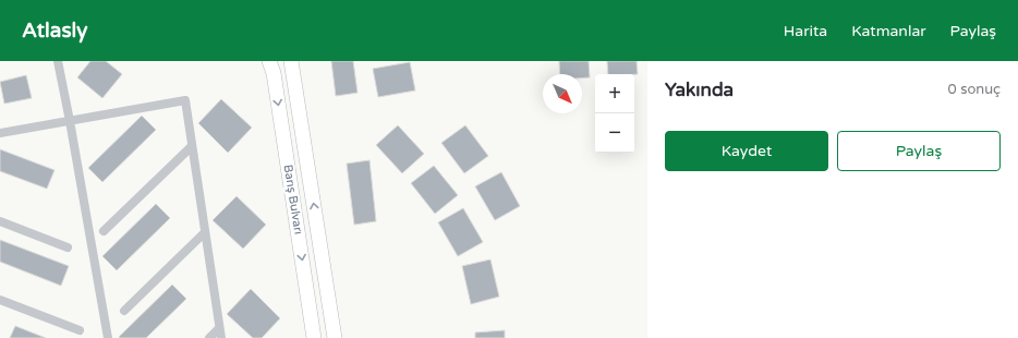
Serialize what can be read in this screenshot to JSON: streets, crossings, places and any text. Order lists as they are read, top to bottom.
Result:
{
  "streets": {
    "main road": ["Barış Bulvarı"]
  },
  "north": "bottom right",
  "page": {
    "header": "Atlasly",
    "nav": ["Harita", "Katmanlar", "Paylaş"],
    "heading": ["Yakında", "0 sonuç"],
    "map_buttons": ["+", "−"],
    "buttons": ["Kaydet", "Paylaş"]
  }
}
